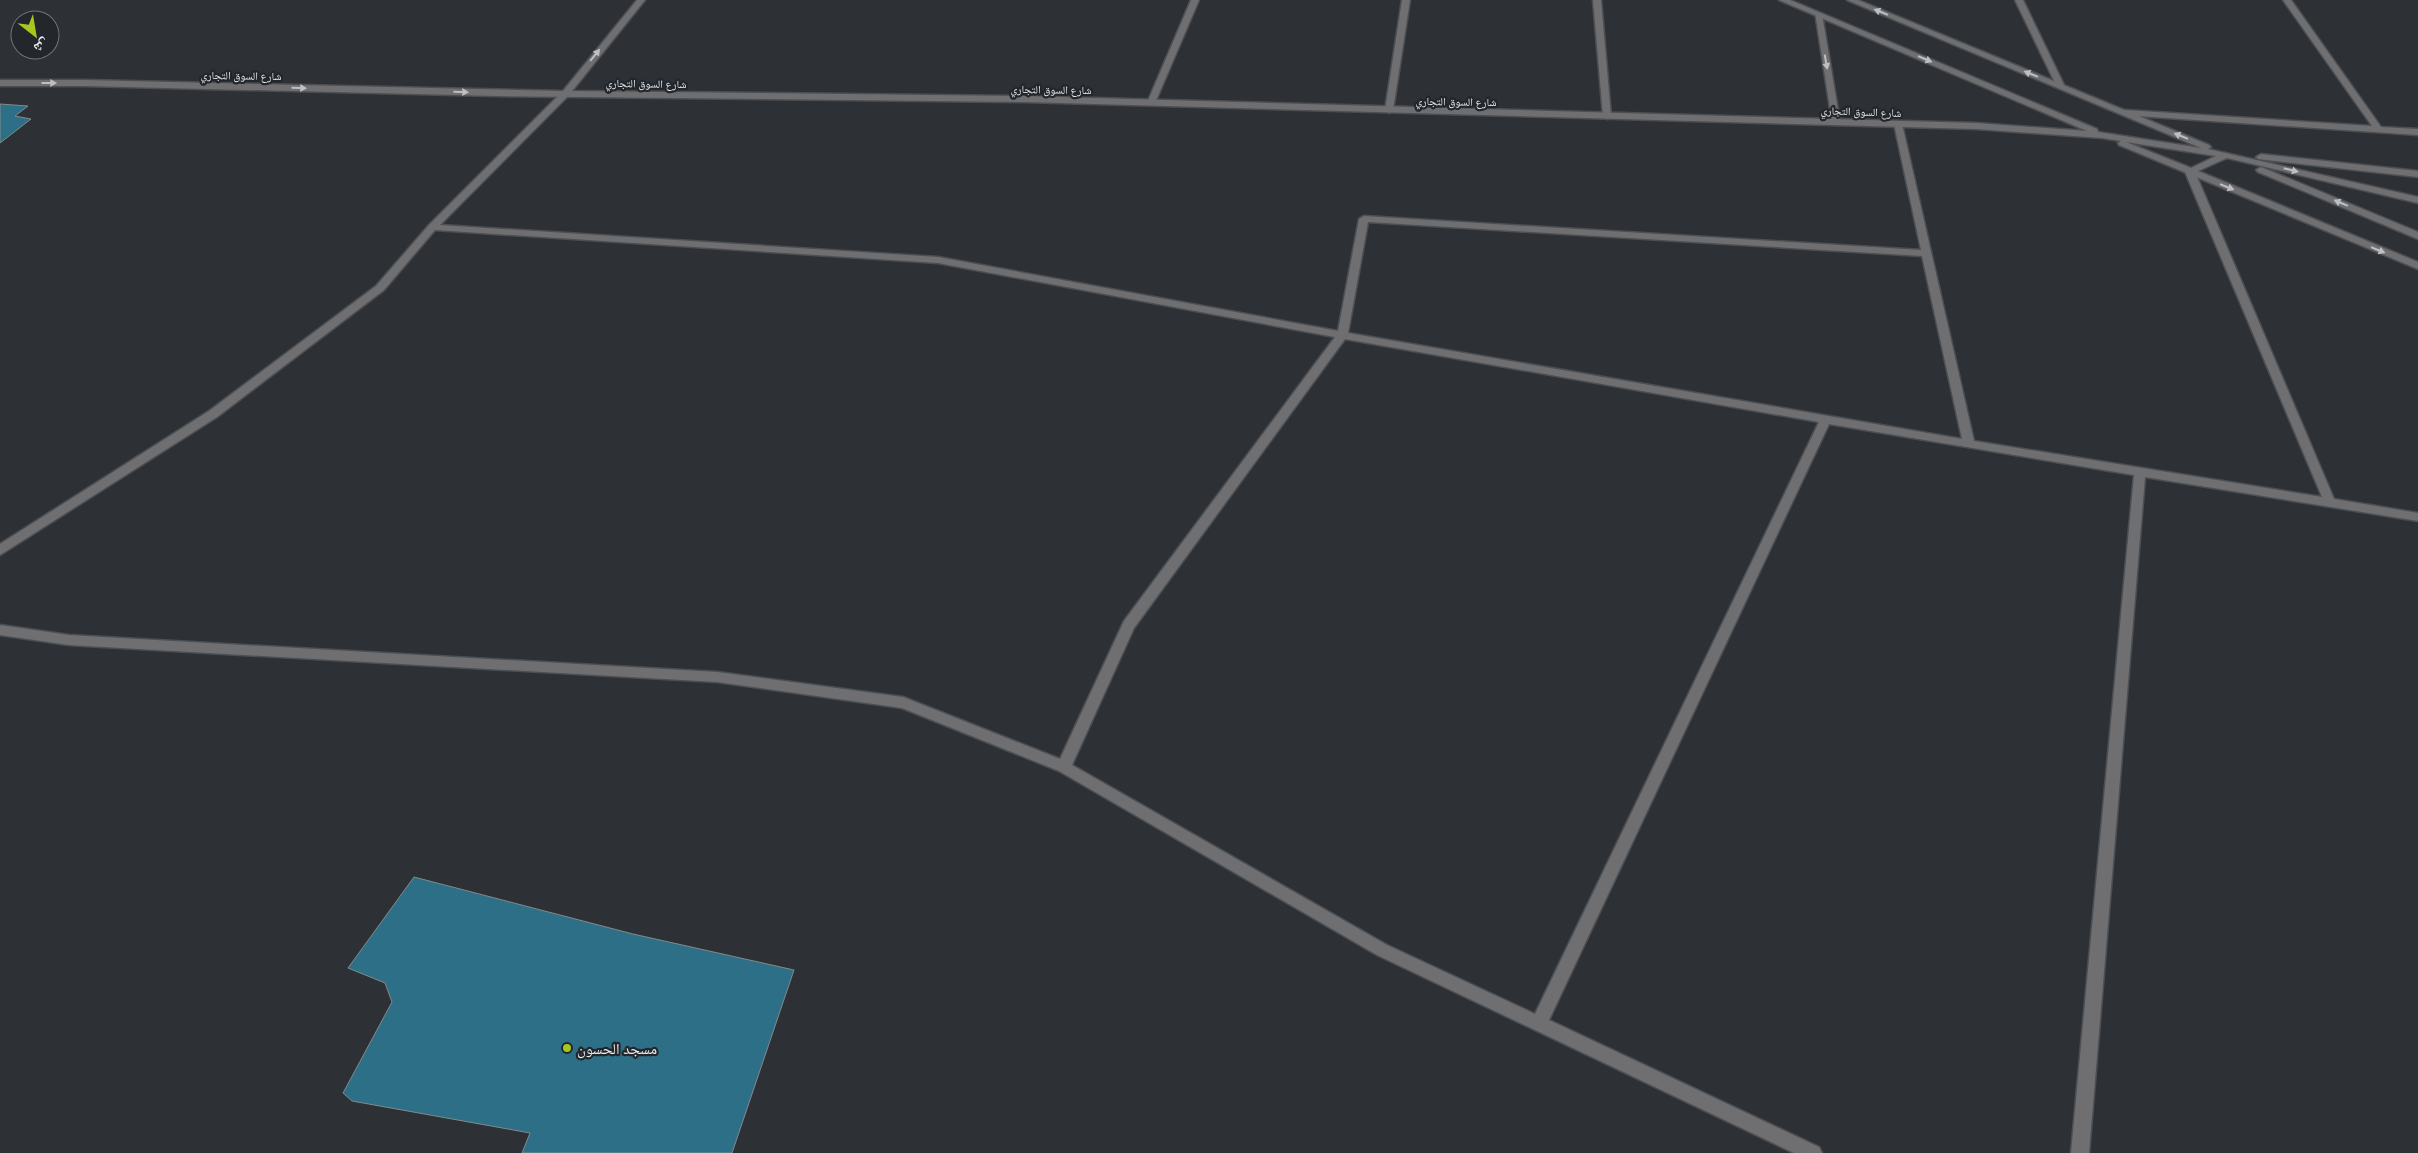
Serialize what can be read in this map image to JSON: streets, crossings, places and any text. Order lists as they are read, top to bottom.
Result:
{
  "streets": {
    "street": ["شارع السوق التجاري"]
  },
  "places": ["مسجد الحسون"],
  "north": "bottom right"
}
